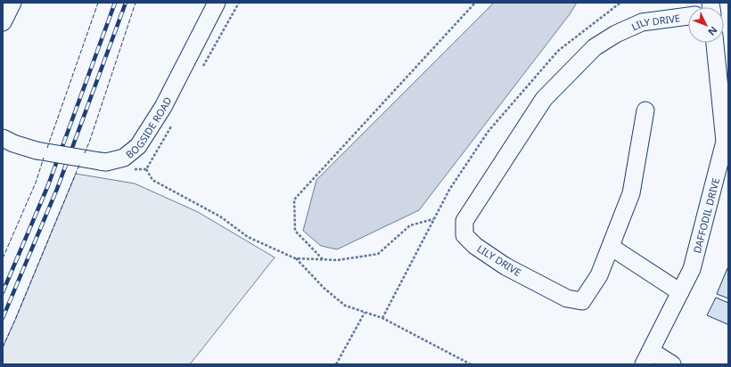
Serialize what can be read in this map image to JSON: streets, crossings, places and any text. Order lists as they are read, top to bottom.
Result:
{
  "streets": {
    "street": ["LILY DRIVE", "BOGSIDE ROAD", "DAFFODIL DRIVE"]
  },
  "north": "bottom right"
}
